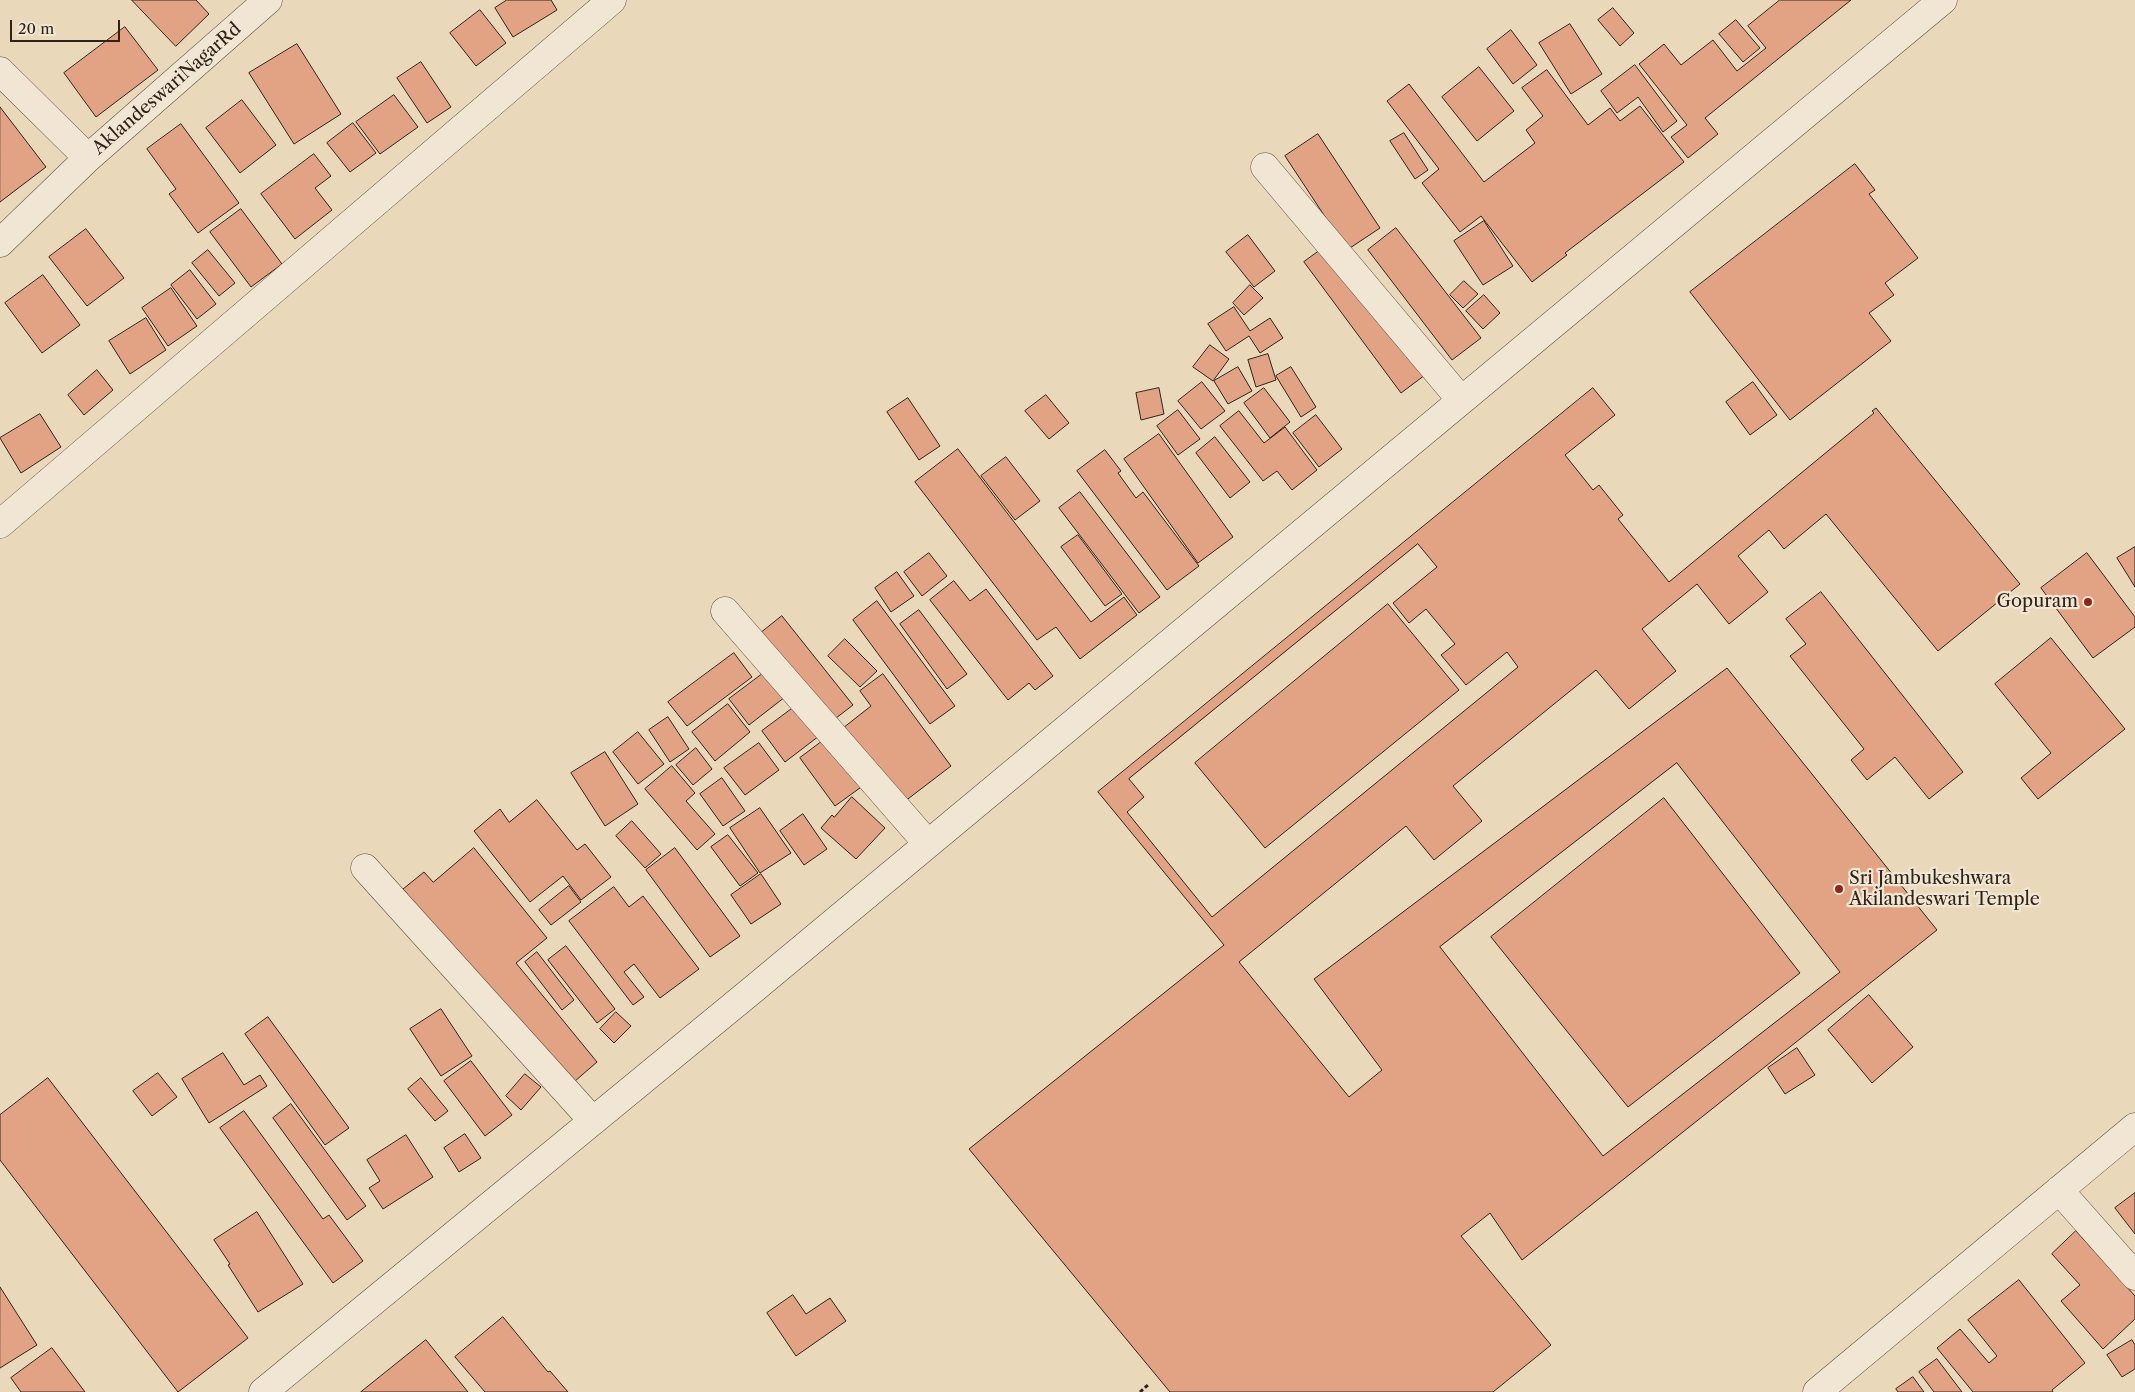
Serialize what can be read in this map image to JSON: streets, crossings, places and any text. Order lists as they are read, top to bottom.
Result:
{
  "streets": {
    "street": ["AklandeswariNagarRd"]
  },
  "places": ["Gopuram", "Sri Jambukeshwara Akilandeswari Temple"],
  "scale_bar": "20 m"
}
